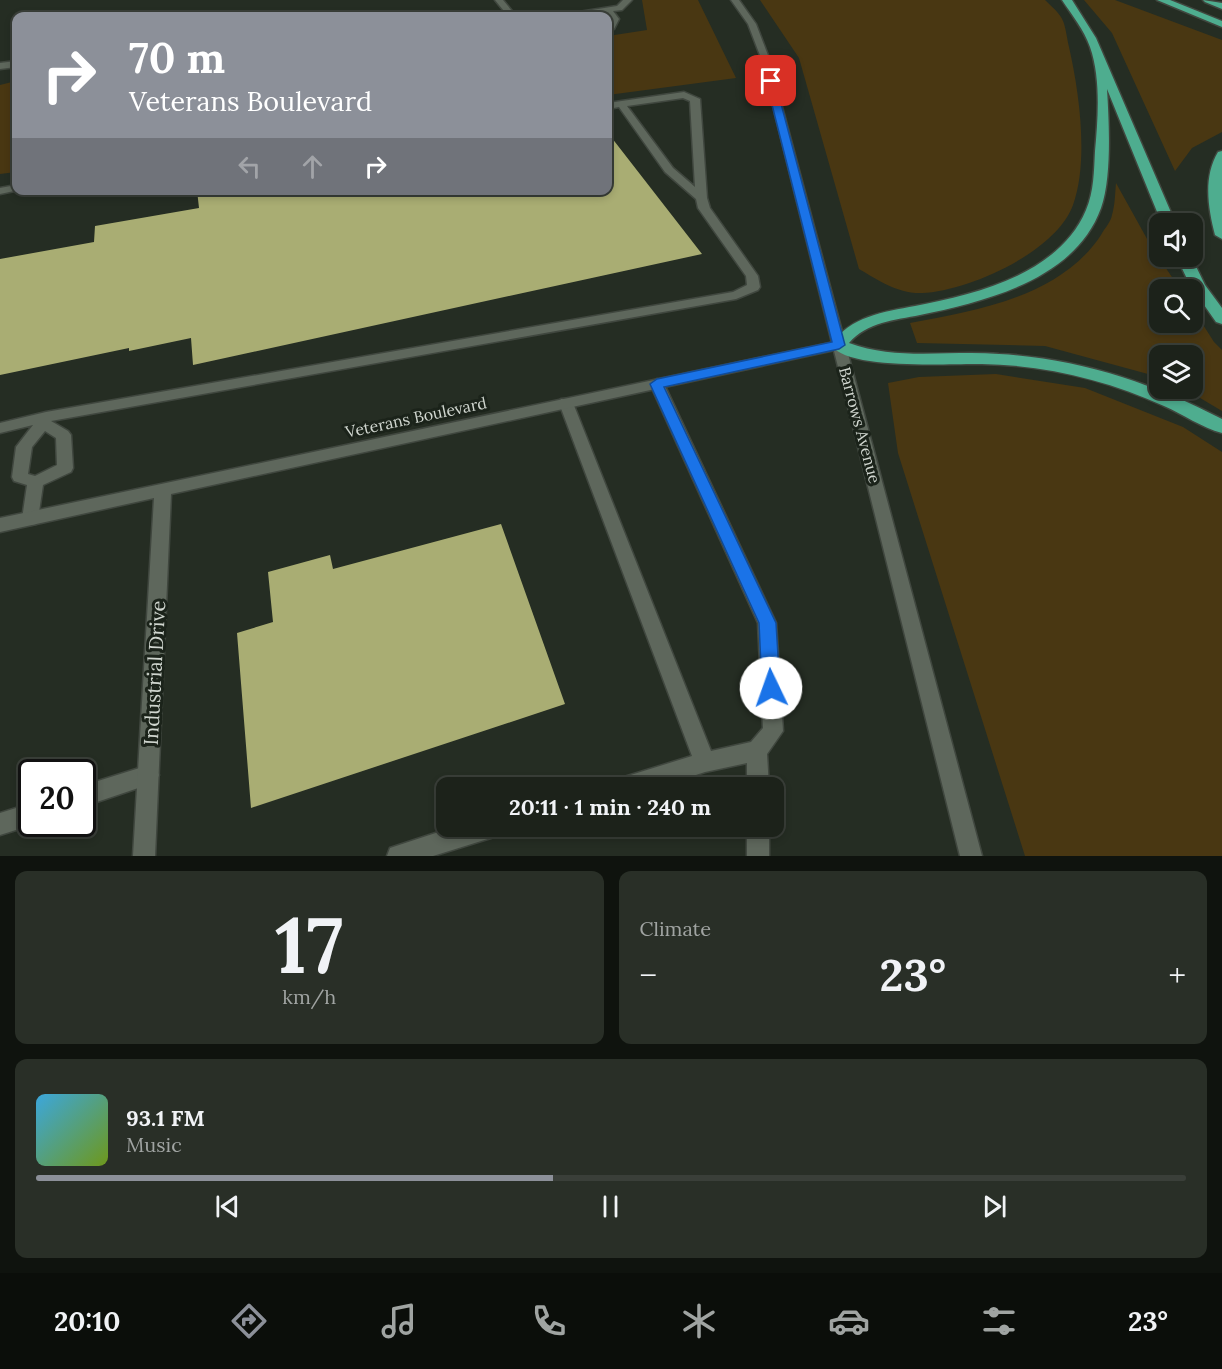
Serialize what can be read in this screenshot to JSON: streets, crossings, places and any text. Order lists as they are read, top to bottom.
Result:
{
  "streets": {
    "street": ["Veterans Boulevard", "Barrows Avenue", "Industrial Drive"]
  },
  "crossings": [
    ["Veterans Boulevard", "Barrows Avenue"],
    ["Veterans Boulevard", "Industrial Drive"]
  ],
  "page": {
    "turn": ["70 m", "Veterans Boulevard"],
    "limit": "20",
    "trip": "20:11 · 1 min · 240 m",
    "tile": [
      ["17", "km/h"],
      "Climate"
    ],
    "heat": ["−", "23°", "+"],
    "song": ["93.1 FM", "Music"],
    "tabs": ["20:10", "23°"]
  }
}
